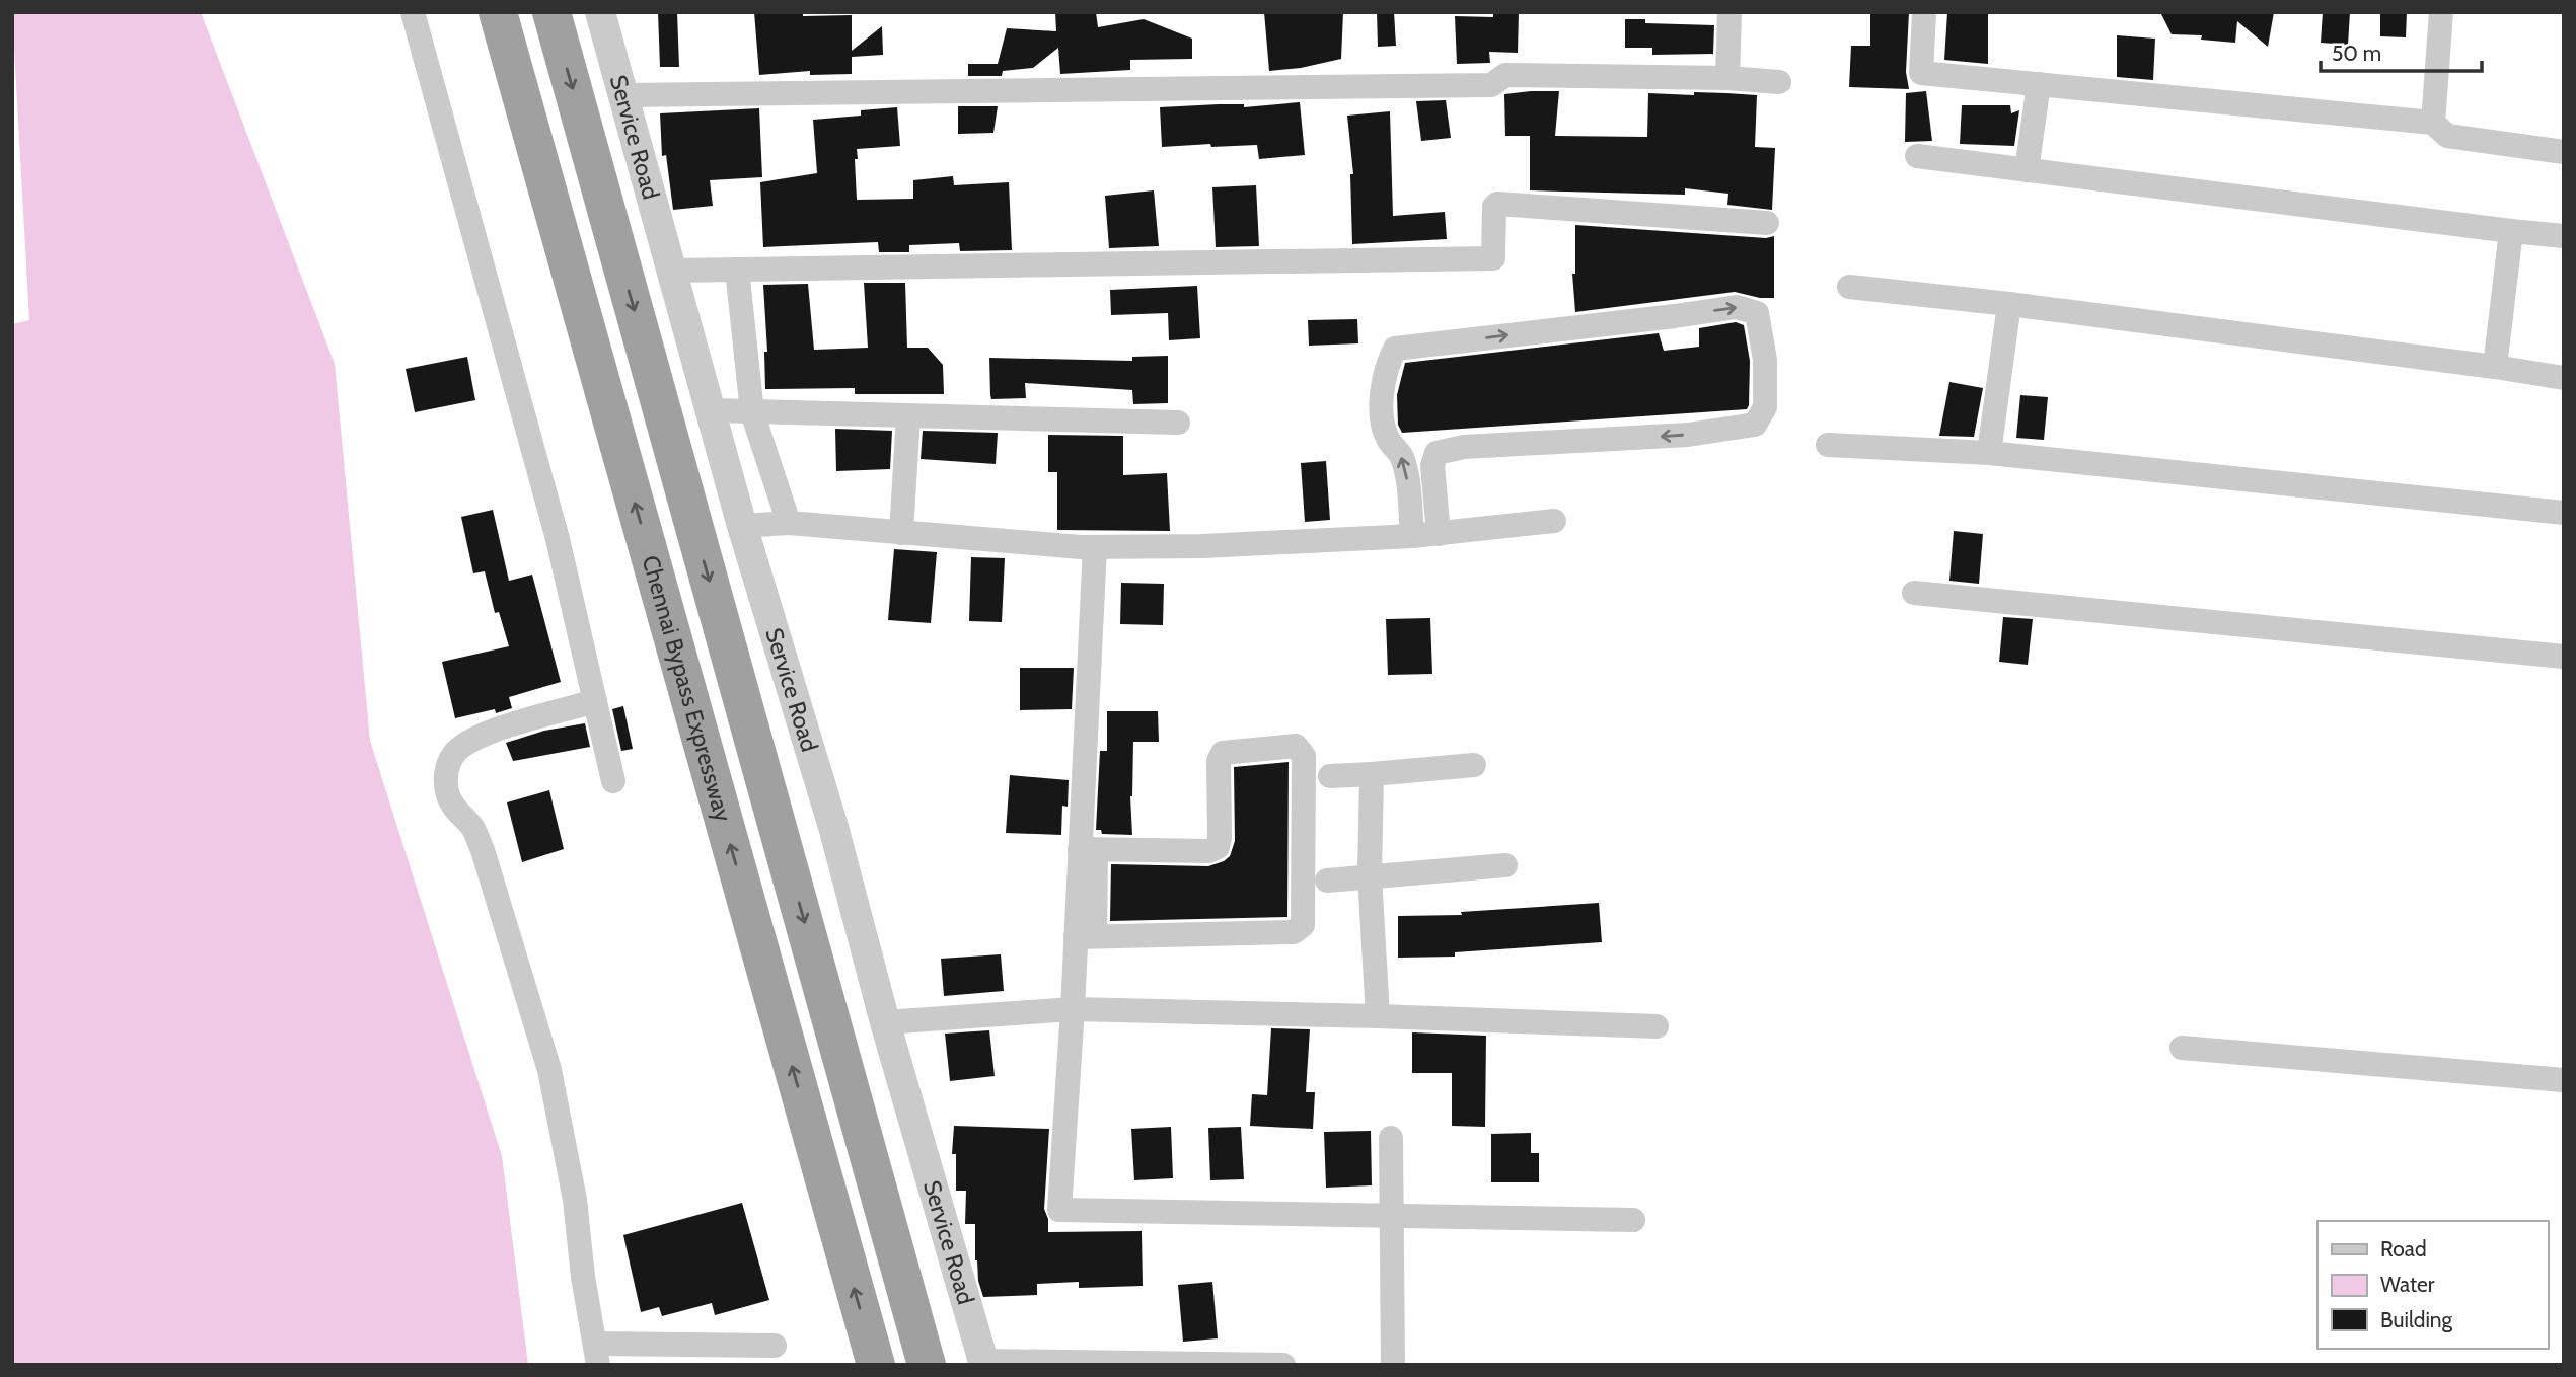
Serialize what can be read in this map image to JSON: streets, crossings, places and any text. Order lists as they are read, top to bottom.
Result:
{
  "streets": {
    "highway": ["Chennai Bypass Expressway"],
    "street": ["Service Road"]
  },
  "legend": ["Road", "Water", "Building"],
  "scale_bar": "50 m"
}
